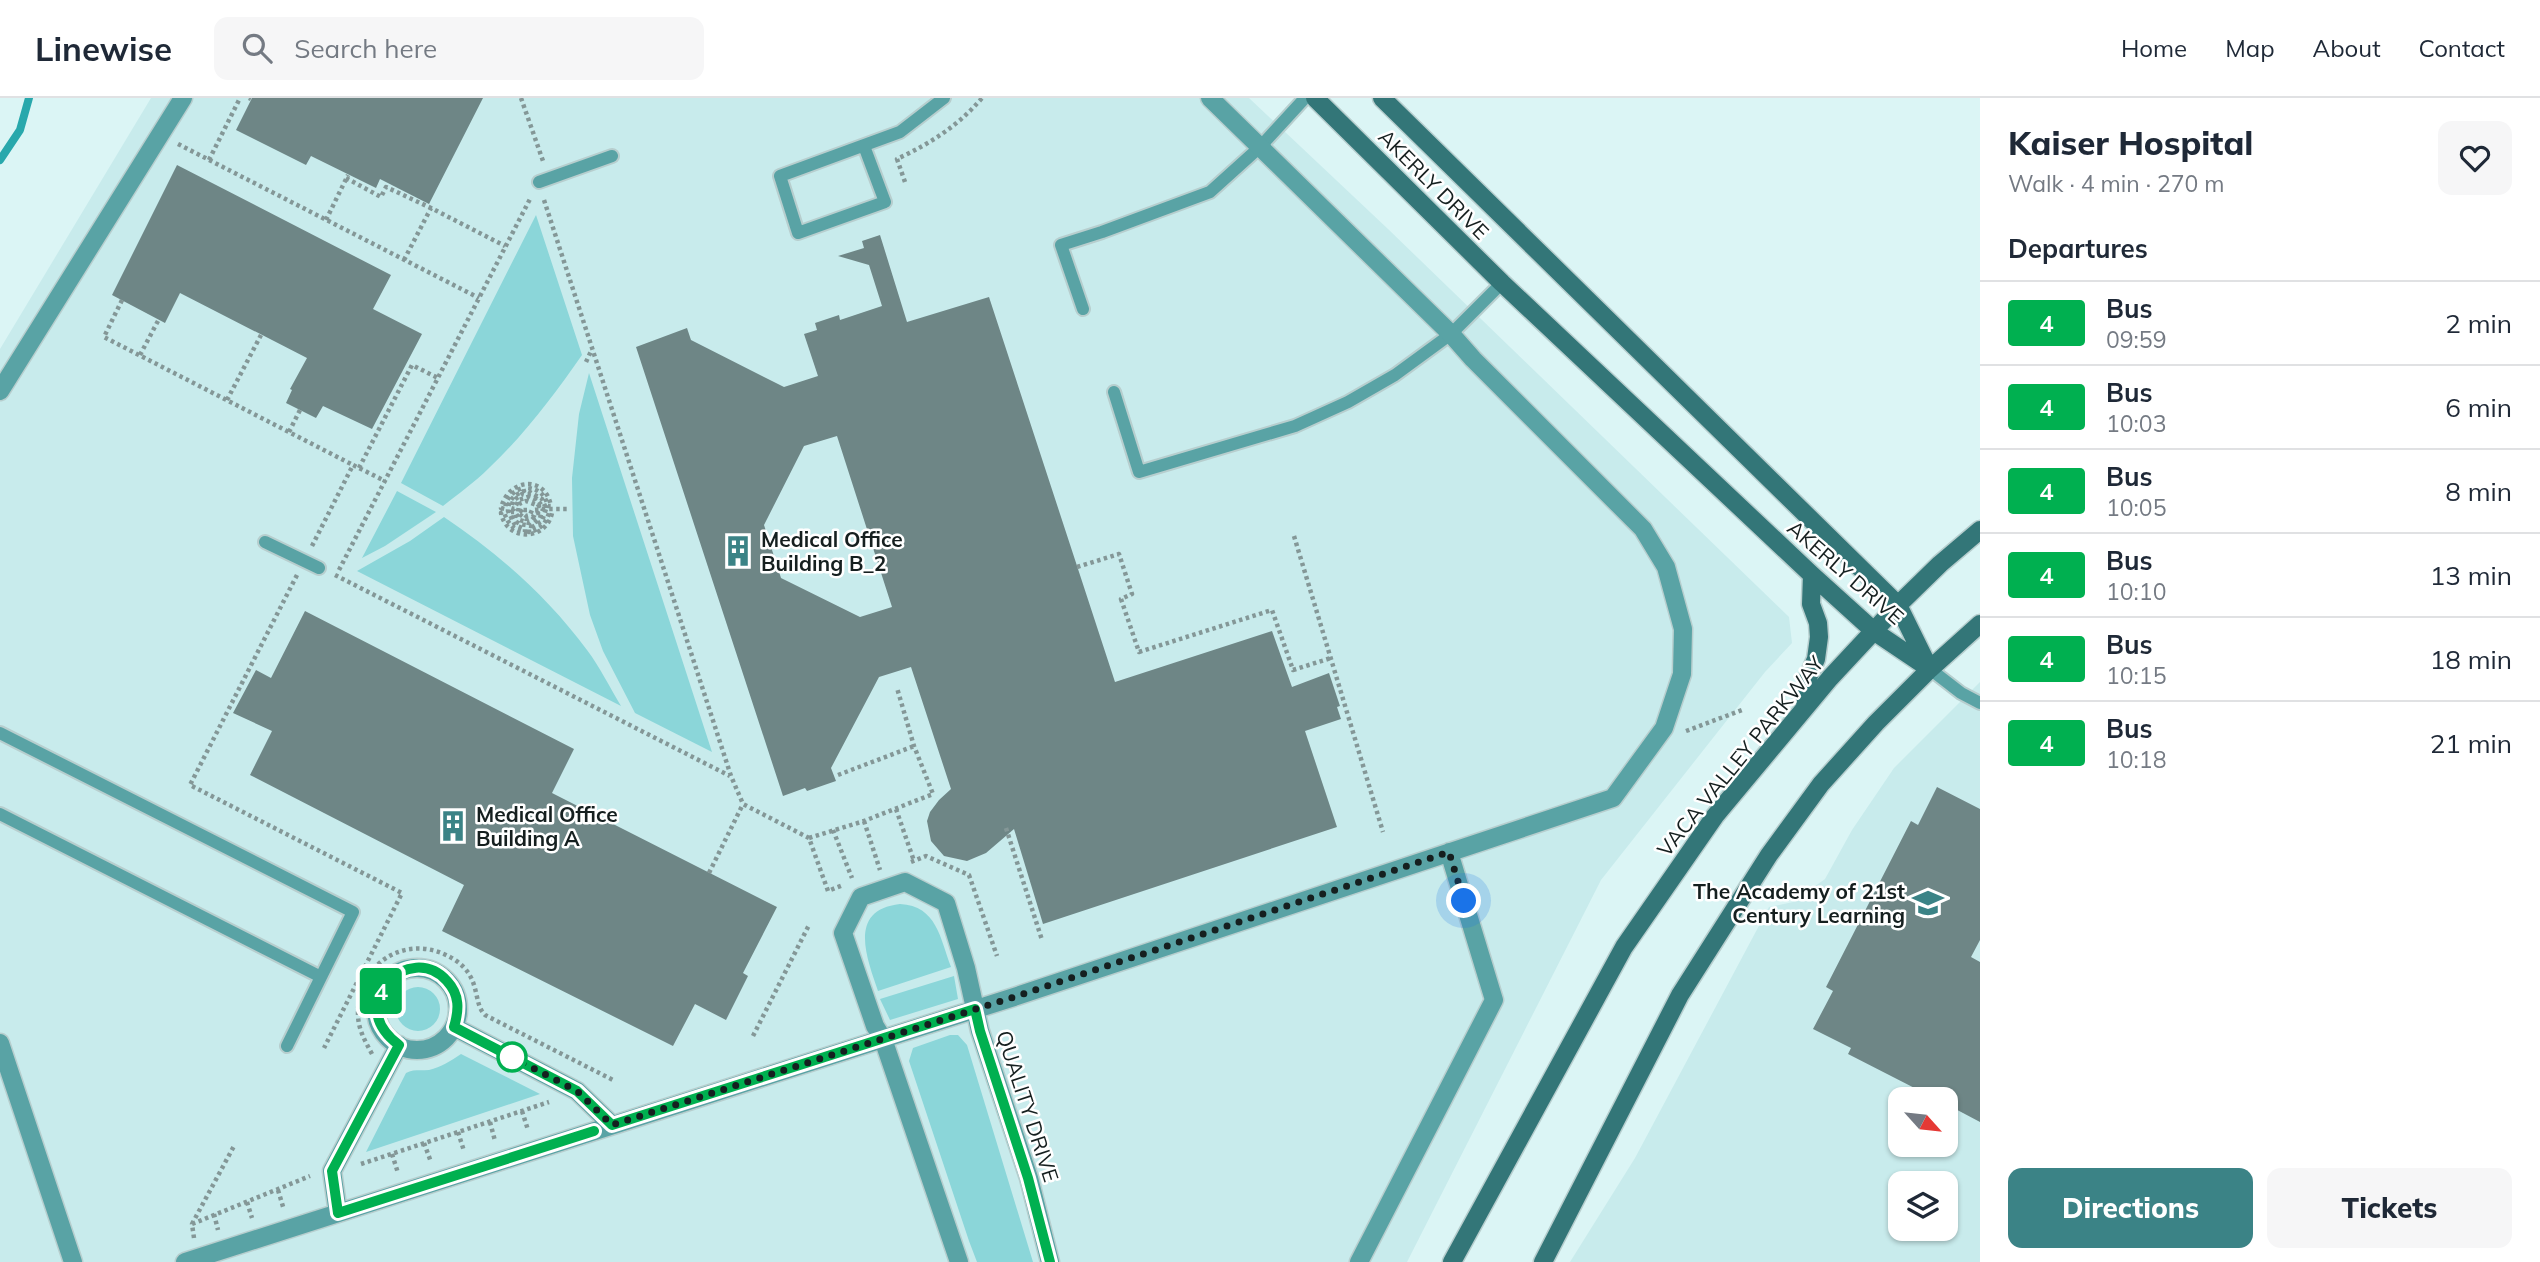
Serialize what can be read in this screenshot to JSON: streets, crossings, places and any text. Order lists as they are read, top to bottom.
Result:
{
  "streets": {
    "main road": ["AKERLY DRIVE", "VACA VALLEY PARKWAY"],
    "street": ["QUALITY DRIVE"]
  },
  "crossings": [
    ["AKERLY DRIVE", "VACA VALLEY PARKWAY"]
  ],
  "places": {
    "building": ["Medical Office Building B_2", "Medical Office Building A"],
    "school or university": ["The Academy of 21st Century Learning"]
  },
  "lines": ["bus line 4"],
  "north": "bottom right",
  "page": {
    "header": "Linewise",
    "search": "Search here",
    "nav": [
      "Home",
      "Map",
      "About",
      "Contact"
    ],
    "on_map": "4",
    "heading": [
      ["Kaiser Hospital", "Walk · 4 min · 270 m"],
      "Departures"
    ],
    "list": [
      {
        "mark": "4",
        "name": "Bus",
        "note": "09:59",
        "value": "2 min"
      },
      {
        "mark": "4",
        "name": "Bus",
        "note": "10:03",
        "value": "6 min"
      },
      {
        "mark": "4",
        "name": "Bus",
        "note": "10:05",
        "value": "8 min"
      },
      {
        "mark": "4",
        "name": "Bus",
        "note": "10:10",
        "value": "13 min"
      },
      {
        "mark": "4",
        "name": "Bus",
        "note": "10:15",
        "value": "18 min"
      },
      {
        "mark": "4",
        "name": "Bus",
        "note": "10:18",
        "value": "21 min"
      }
    ],
    "buttons": ["Directions", "Tickets"]
  }
}
